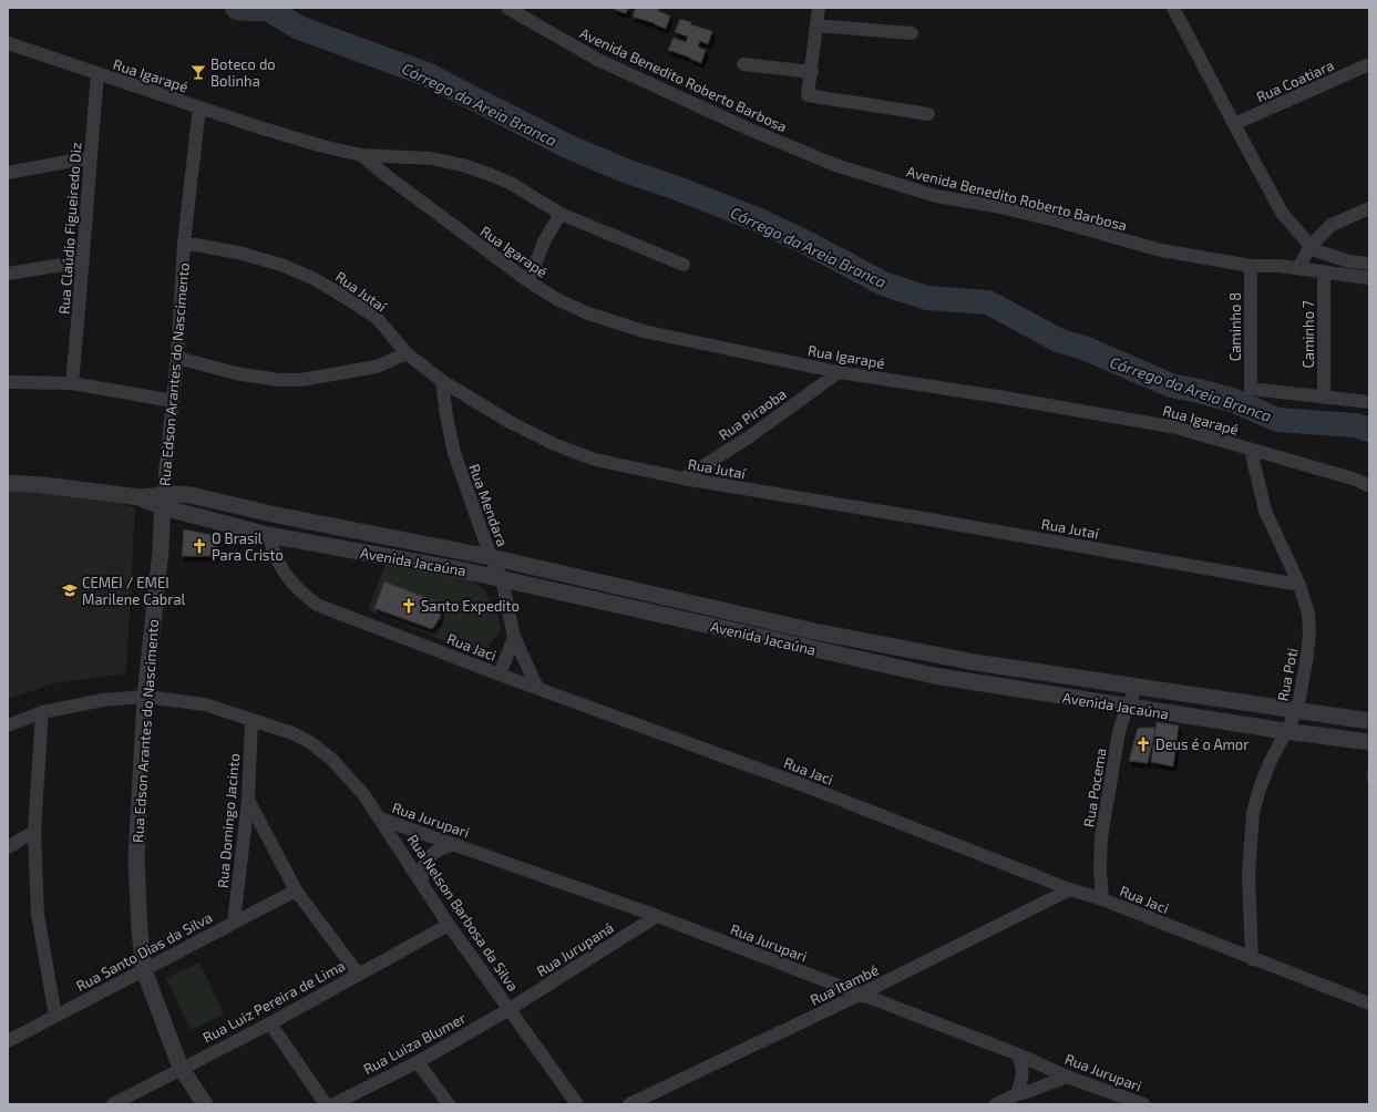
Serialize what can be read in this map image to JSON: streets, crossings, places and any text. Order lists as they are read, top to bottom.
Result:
{
  "streets": {
    "street": [
      "Rua Igarapé",
      "Avenida Benedito Roberto Barbosa",
      "Rua Coatiara",
      "Rua Claúdio Figueiredo Diz",
      "Rua Jutaí",
      "Caminho 8",
      "Caminho 7",
      "Rua Edson Arantes do Nascimento",
      "Rua Piraoba",
      "Rua Mendara",
      "Avenida Jacaúna",
      "Rua Jaci",
      "Rua Poti",
      "Rua Pocema",
      "Rua Jurupari",
      "Rua Domingo Jacinto",
      "Rua Nelson Barbosa da Silva",
      "Rua Jurupaná",
      "Rua Santo Dias da Silva",
      "Rua Itambé",
      "Rua Luiz Pereira de Lima",
      "Rua Luiza Blumer"
    ]
  },
  "crossings": [
    ["Rua Igarapé", "Rua Claúdio Figueiredo Diz"],
    ["Rua Igarapé", "Rua Edson Arantes do Nascimento"],
    ["Rua Igarapé", "Rua Piraoba"],
    ["Rua Igarapé", "Rua Poti"],
    ["Avenida Benedito Roberto Barbosa", "Caminho 8"],
    ["Avenida Benedito Roberto Barbosa", "Caminho 7"],
    ["Rua Jutaí", "Rua Edson Arantes do Nascimento"],
    ["Rua Jutaí", "Rua Piraoba"],
    ["Rua Jutaí", "Rua Mendara"],
    ["Rua Jutaí", "Rua Poti"],
    ["Caminho 8", "Caminho 7"],
    ["Rua Edson Arantes do Nascimento", "Avenida Jacaúna"],
    ["Rua Edson Arantes do Nascimento", "Rua Nelson Barbosa da Silva"],
    ["Rua Edson Arantes do Nascimento", "Rua Santo Dias da Silva"],
    ["Rua Edson Arantes do Nascimento", "Rua Luiz Pereira de Lima"],
    ["Rua Mendara", "Avenida Jacaúna"],
    ["Rua Mendara", "Rua Jaci"],
    ["Avenida Jacaúna", "Rua Jaci"],
    ["Avenida Jacaúna", "Rua Poti"],
    ["Avenida Jacaúna", "Rua Pocema"],
    ["Rua Jaci", "Rua Poti"],
    ["Rua Jaci", "Rua Pocema"],
    ["Rua Jaci", "Rua Itambé"],
    ["Rua Jurupari", "Rua Nelson Barbosa da Silva"],
    ["Rua Jurupari", "Rua Jurupaná"],
    ["Rua Jurupari", "Rua Itambé"],
    ["Rua Domingo Jacinto", "Rua Nelson Barbosa da Silva"],
    ["Rua Domingo Jacinto", "Rua Santo Dias da Silva"],
    ["Rua Nelson Barbosa da Silva", "Rua Jurupaná"],
    ["Rua Nelson Barbosa da Silva", "Rua Luiz Pereira de Lima"],
    ["Rua Nelson Barbosa da Silva", "Rua Luiza Blumer"],
    ["Rua Jurupaná", "Rua Luiza Blumer"]
  ],
  "water": ["Córrego da Areia Branca"],
  "places": {
    "bar": ["Boteco do Bolinha"],
    "church": ["O Brasil Para Cristo", "Santo Expedito", "Deus é o Amor"],
    "school or university": ["CEMEI / EMEI Marilene Cabral"]
  }
}
